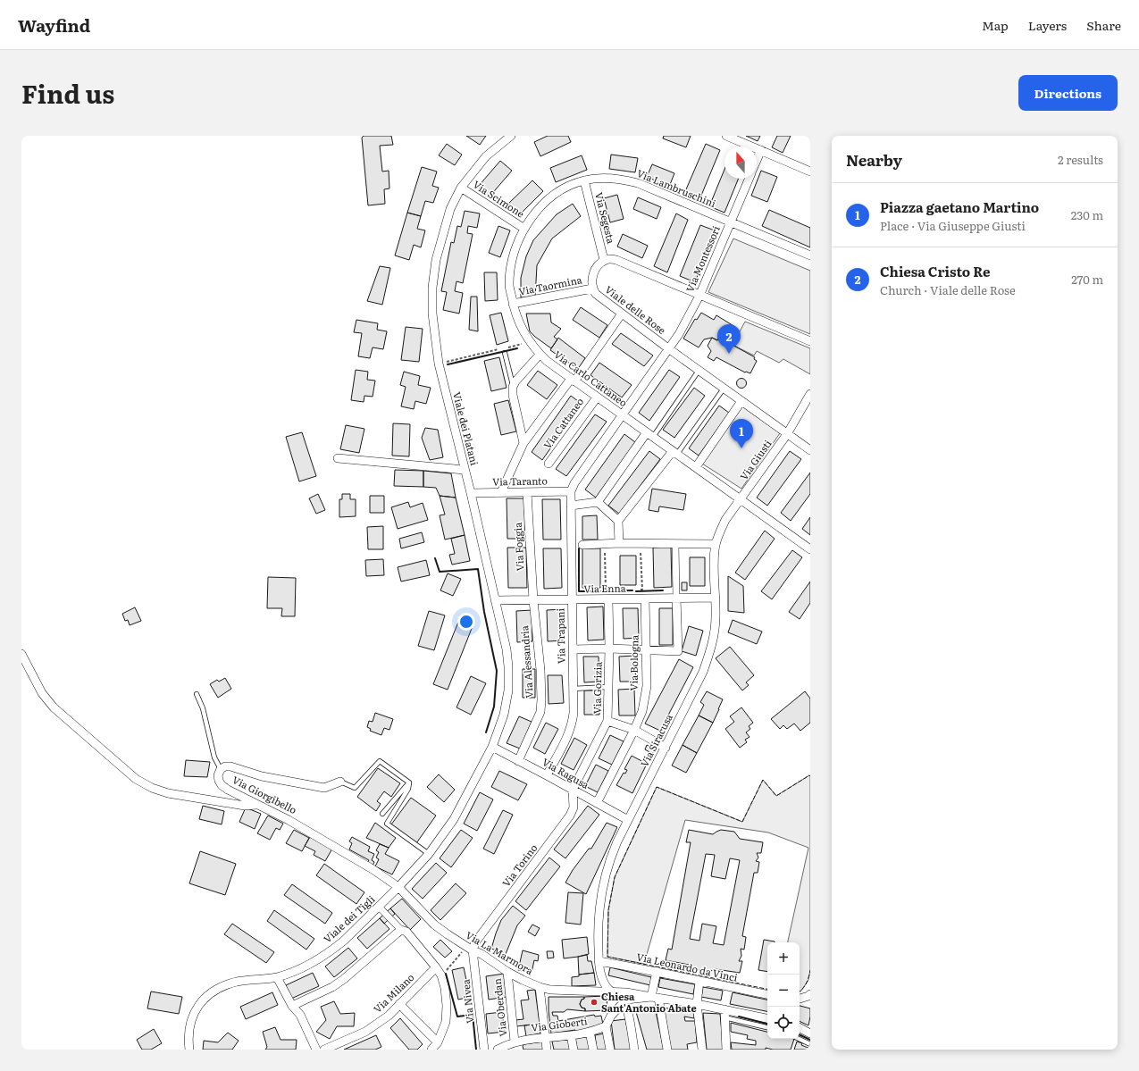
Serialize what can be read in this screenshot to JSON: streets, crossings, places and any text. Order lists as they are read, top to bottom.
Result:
{
  "streets": {
    "street": [
      "Via Lambruschini",
      "Via Scimone",
      "Via Segesta",
      "Via Montessori",
      "Via Taormina",
      "Viale delle Rose",
      "Via Carlo Cattaneo",
      "Via Cattaneo",
      "Viale dei Platani",
      "Via Giusti",
      "Via Taranto",
      "Via Foggia",
      "Via Enna",
      "Via Trapani",
      "Via Alessandria",
      "Via Bologna",
      "Via Gorizia",
      "Via Siracusa",
      "Via Ragusa",
      "Via Giorgibello",
      "Via Torino",
      "Viale dei Tigli",
      "Via La Marmora",
      "Via Leonardo da Vinci",
      "Via Milano",
      "Via Nivea",
      "Via Oberdan",
      "Via Gioberti"
    ]
  },
  "crossings": [
    ["Via Lambruschini", "Via Scimone"],
    ["Via Lambruschini", "Via Segesta"],
    ["Via Lambruschini", "Via Montessori"],
    ["Via Lambruschini", "Via Carlo Cattaneo"],
    ["Via Scimone", "Via Carlo Cattaneo"],
    ["Via Scimone", "Viale dei Platani"],
    ["Via Segesta", "Viale delle Rose"],
    ["Via Montessori", "Viale delle Rose"],
    ["Via Montessori", "Via Carlo Cattaneo"],
    ["Via Montessori", "Via Taranto"],
    ["Via Montessori", "Via Trapani"],
    ["Via Taormina", "Viale delle Rose"],
    ["Via Taormina", "Via Carlo Cattaneo"],
    ["Viale delle Rose", "Via Giusti"],
    ["Via Carlo Cattaneo", "Via Cattaneo"],
    ["Via Carlo Cattaneo", "Via Giusti"],
    ["Via Carlo Cattaneo", "Via Siracusa"],
    ["Viale dei Platani", "Via Taranto"],
    ["Viale dei Platani", "Via Enna"],
    ["Viale dei Platani", "Via Ragusa"],
    ["Viale dei Platani", "Viale dei Tigli"],
    ["Via Giusti", "Via Siracusa"],
    ["Via Taranto", "Via Foggia"],
    ["Via Taranto", "Via Trapani"],
    ["Via Foggia", "Via Enna"],
    ["Via Foggia", "Via Alessandria"],
    ["Via Enna", "Via Trapani"],
    ["Via Enna", "Via Alessandria"],
    ["Via Enna", "Via Bologna"],
    ["Via Enna", "Via Gorizia"],
    ["Via Enna", "Via Siracusa"],
    ["Via Trapani", "Via Ragusa"],
    ["Via Alessandria", "Via Ragusa"],
    ["Via Bologna", "Via Ragusa"],
    ["Via Gorizia", "Via Ragusa"],
    ["Via Gorizia", "Via Torino"],
    ["Via Siracusa", "Via Ragusa"],
    ["Via Siracusa", "Via La Marmora"],
    ["Via Siracusa", "Via Leonardo da Vinci"],
    ["Via Ragusa", "Via Torino"],
    ["Via Ragusa", "Viale dei Tigli"],
    ["Via Giorgibello", "Viale dei Tigli"],
    ["Via Giorgibello", "Via La Marmora"],
    ["Via Torino", "Via La Marmora"],
    ["Via Torino", "Via Nivea"],
    ["Viale dei Tigli", "Via La Marmora"],
    ["Via La Marmora", "Via Nivea"],
    ["Via La Marmora", "Via Oberdan"],
    ["Via Oberdan", "Via Gioberti"]
  ],
  "places": ["Chiesa Sant'Antonio Abate"],
  "north": "top",
  "page": {
    "header": "Wayfind",
    "nav": ["Map", "Layers", "Share"],
    "title": "Find us",
    "buttons": "Directions",
    "heading": ["Nearby", "2 results"],
    "list": [
      {
        "mark": "1",
        "name": "Piazza gaetano Martino",
        "note": "Place · Via Giuseppe Giusti",
        "value": "230 m"
      },
      {
        "mark": "2",
        "name": "Chiesa Cristo Re",
        "note": "Church · Viale delle Rose",
        "value": "270 m"
      }
    ],
    "pins": ["2", "1"],
    "map_buttons": ["+", "−"]
  }
}
